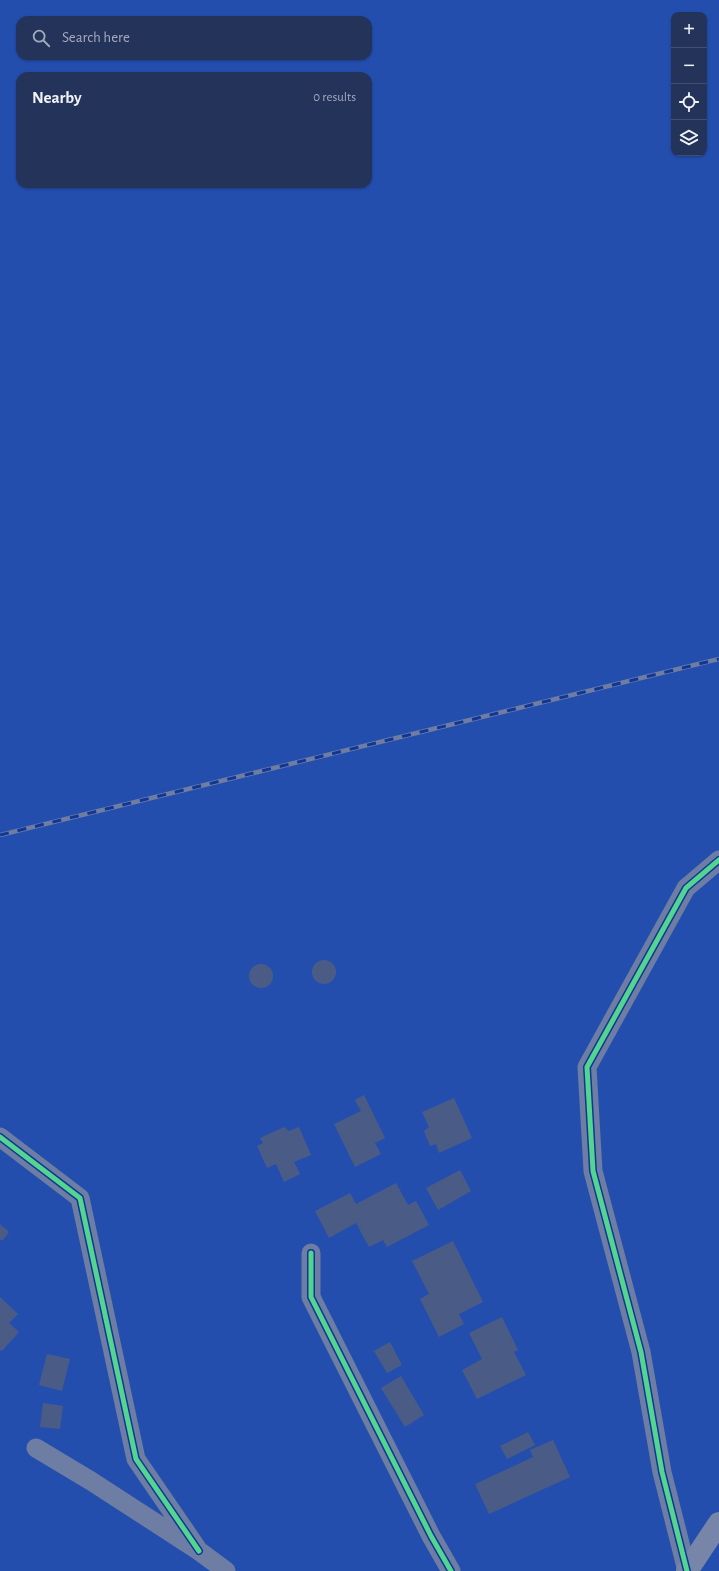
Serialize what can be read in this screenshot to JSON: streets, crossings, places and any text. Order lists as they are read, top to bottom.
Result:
{
  "page": {
    "map_buttons": ["+", "−"],
    "search": "Search here",
    "heading": ["Nearby", "0 results"]
  }
}
